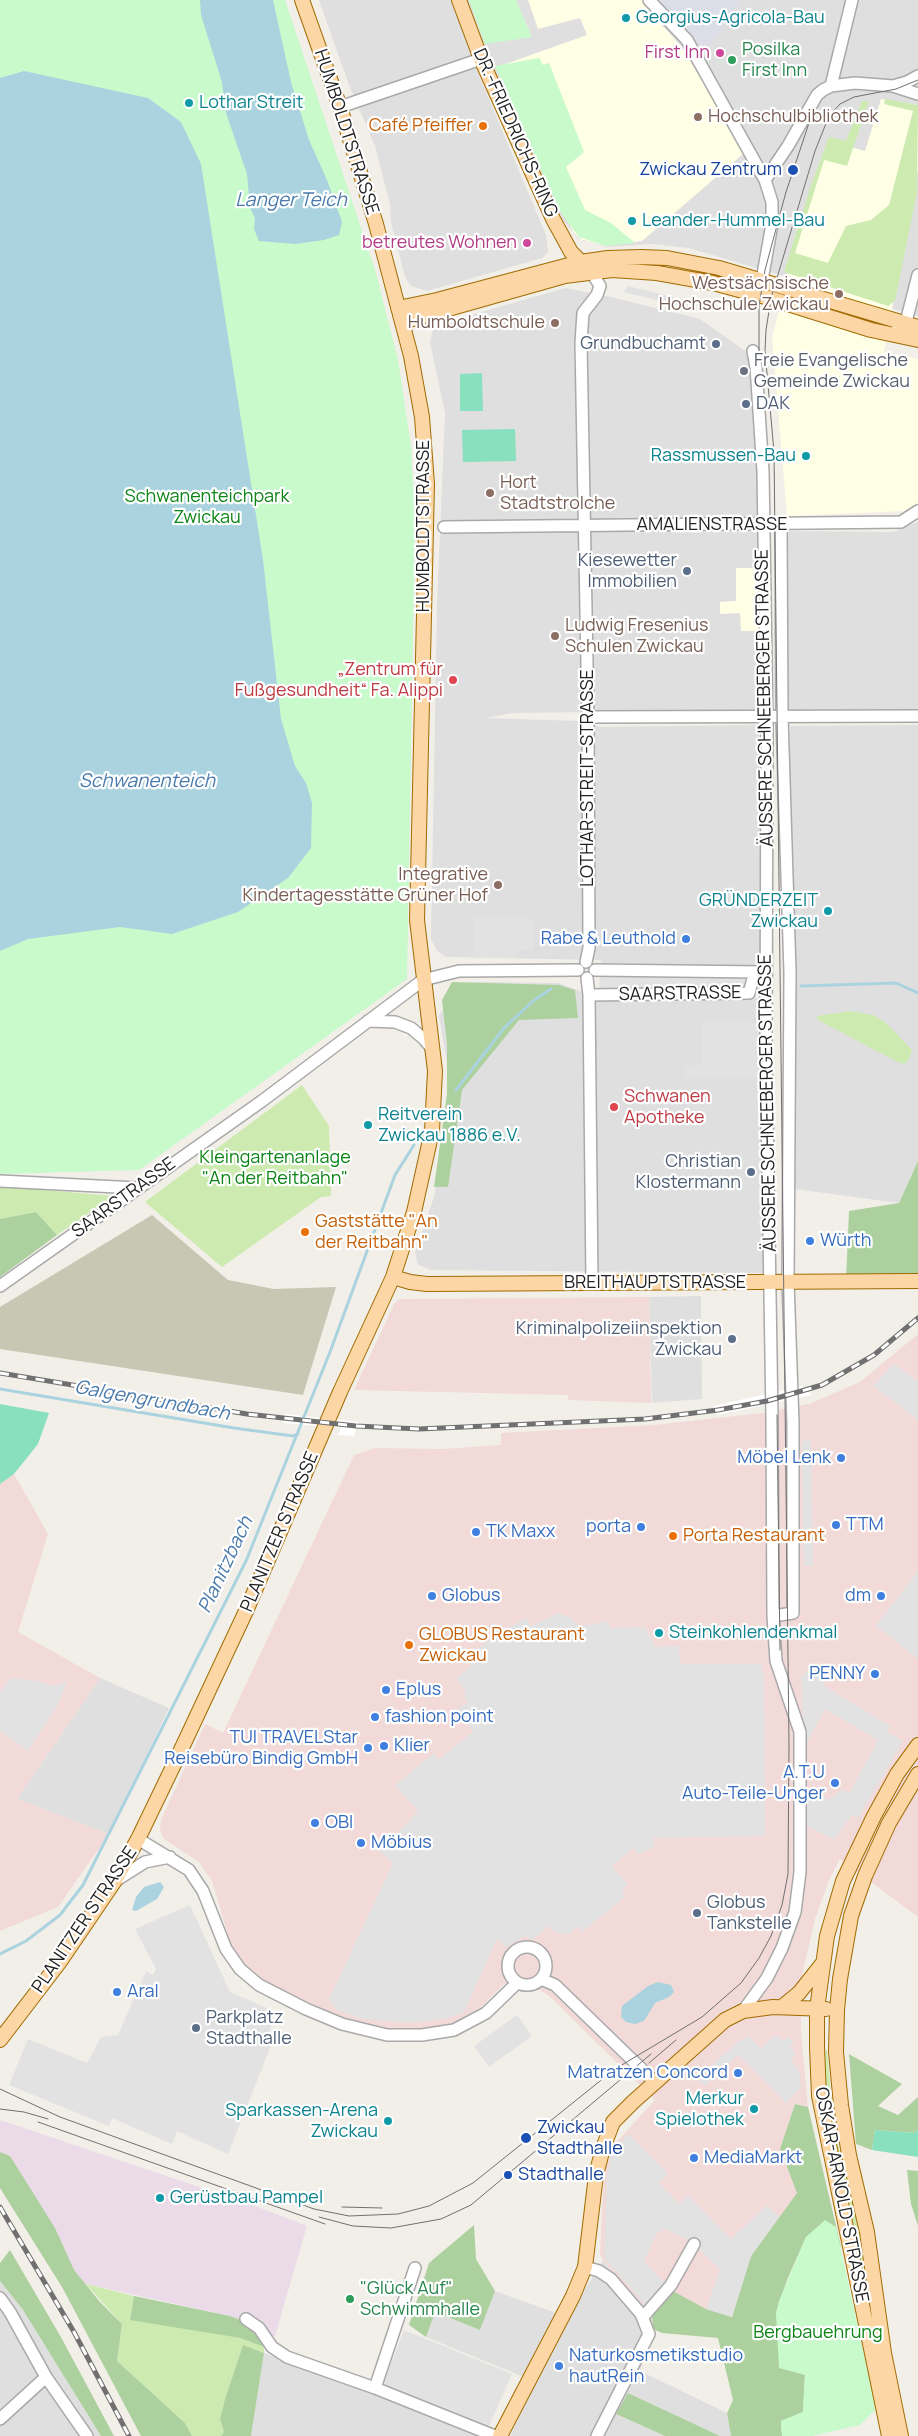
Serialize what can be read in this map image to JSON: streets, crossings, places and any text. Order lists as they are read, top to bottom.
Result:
{
  "streets": {
    "main road": [
      "HUMBOLDTSTRASSE",
      "DR.-FRIEDRICHS-RING",
      "ÄUSSERE SCHNEEBERGER STRASSE",
      "BREITHAUPTSTRASSE",
      "PLANITZER STRASSE",
      "OSKAR-ARNOLD-STRASSE"
    ],
    "street": ["AMALIENSTRASSE", "LOTHAR-STREIT-STRASSE", "SAARSTRASSE"]
  },
  "crossings": [
    ["HUMBOLDTSTRASSE", "SAARSTRASSE"],
    ["HUMBOLDTSTRASSE", "PLANITZER STRASSE"],
    ["DR.-FRIEDRICHS-RING", "LOTHAR-STREIT-STRASSE"],
    ["AMALIENSTRASSE", "ÄUSSERE SCHNEEBERGER STRASSE"],
    ["AMALIENSTRASSE", "LOTHAR-STREIT-STRASSE"],
    ["ÄUSSERE SCHNEEBERGER STRASSE", "SAARSTRASSE"],
    ["ÄUSSERE SCHNEEBERGER STRASSE", "BREITHAUPTSTRASSE"],
    ["ÄUSSERE SCHNEEBERGER STRASSE", "OSKAR-ARNOLD-STRASSE"],
    ["LOTHAR-STREIT-STRASSE", "SAARSTRASSE"],
    ["LOTHAR-STREIT-STRASSE", "BREITHAUPTSTRASSE"],
    ["SAARSTRASSE", "PLANITZER STRASSE"],
    ["BREITHAUPTSTRASSE", "PLANITZER STRASSE"]
  ],
  "water": [
    "Langer Teich",
    "Schwanenteich",
    "Galgengrundbach",
    "Planitzbach"
  ],
  "parks": ["Schwanenteichpark Zwickau", "Kleingartenanlage \"An der Reitbahn\"", "Bergbauehrung"],
  "places": [
    "Georgius-Agricola-Bau",
    "First Inn",
    "Posilka First Inn",
    "Lothar Streit",
    "Hochschulbibliothek",
    "Café Pfeiffer",
    "Zwickau Zentrum",
    "Leander-Hummel-Bau",
    "betreutes Wohnen",
    "Westsächsische Hochschule Zwickau",
    "Humboldtschule",
    "Grundbuchamt",
    "Freie Evangelische Gemeinde Zwickau",
    "DAK",
    "Rassmussen-Bau",
    "Hort Stadtstrolche",
    "Kiesewetter Immobilien",
    "Ludwig Fresenius Schulen Zwickau",
    "„Zentrum für Fußgesundheit“ Fa. Alippi",
    "Integrative Kindertagesstätte Grüner Hof",
    "GRÜNDERZEIT Zwickau",
    "Rabe & Leuthold",
    "Schwanen Apotheke",
    "Reitverein Zwickau 1886 e.V.",
    "Christian Klostermann",
    "Gaststätte \"An der Reitbahn\"",
    "Würth",
    "Kriminalpolizeiinspektion Zwickau",
    "Möbel Lenk",
    "TTM",
    "porta",
    "TK Maxx",
    "Porta Restaurant",
    "Globus",
    "dm",
    "Steinkohlendenkmal",
    "GLOBUS Restaurant Zwickau",
    "PENNY",
    "Eplus",
    "fashion point",
    "Klier",
    "TUI TRAVELStar Reisebüro Bindig GmbH",
    "A.T.U Auto-Teile-Unger",
    "OBI",
    "Möbius",
    "Globus Tankstelle",
    "Aral",
    "Parkplatz Stadthalle",
    "Matratzen Concord",
    "Merkur Spielothek",
    "Sparkassen-Arena Zwickau",
    "Zwickau Stadthalle",
    "MediaMarkt",
    "Stadthalle",
    "Gerüstbau Pampel",
    "\"Glück Auf\" Schwimmhalle",
    "Naturkosmetikstudio hautRein"
  ]
}
